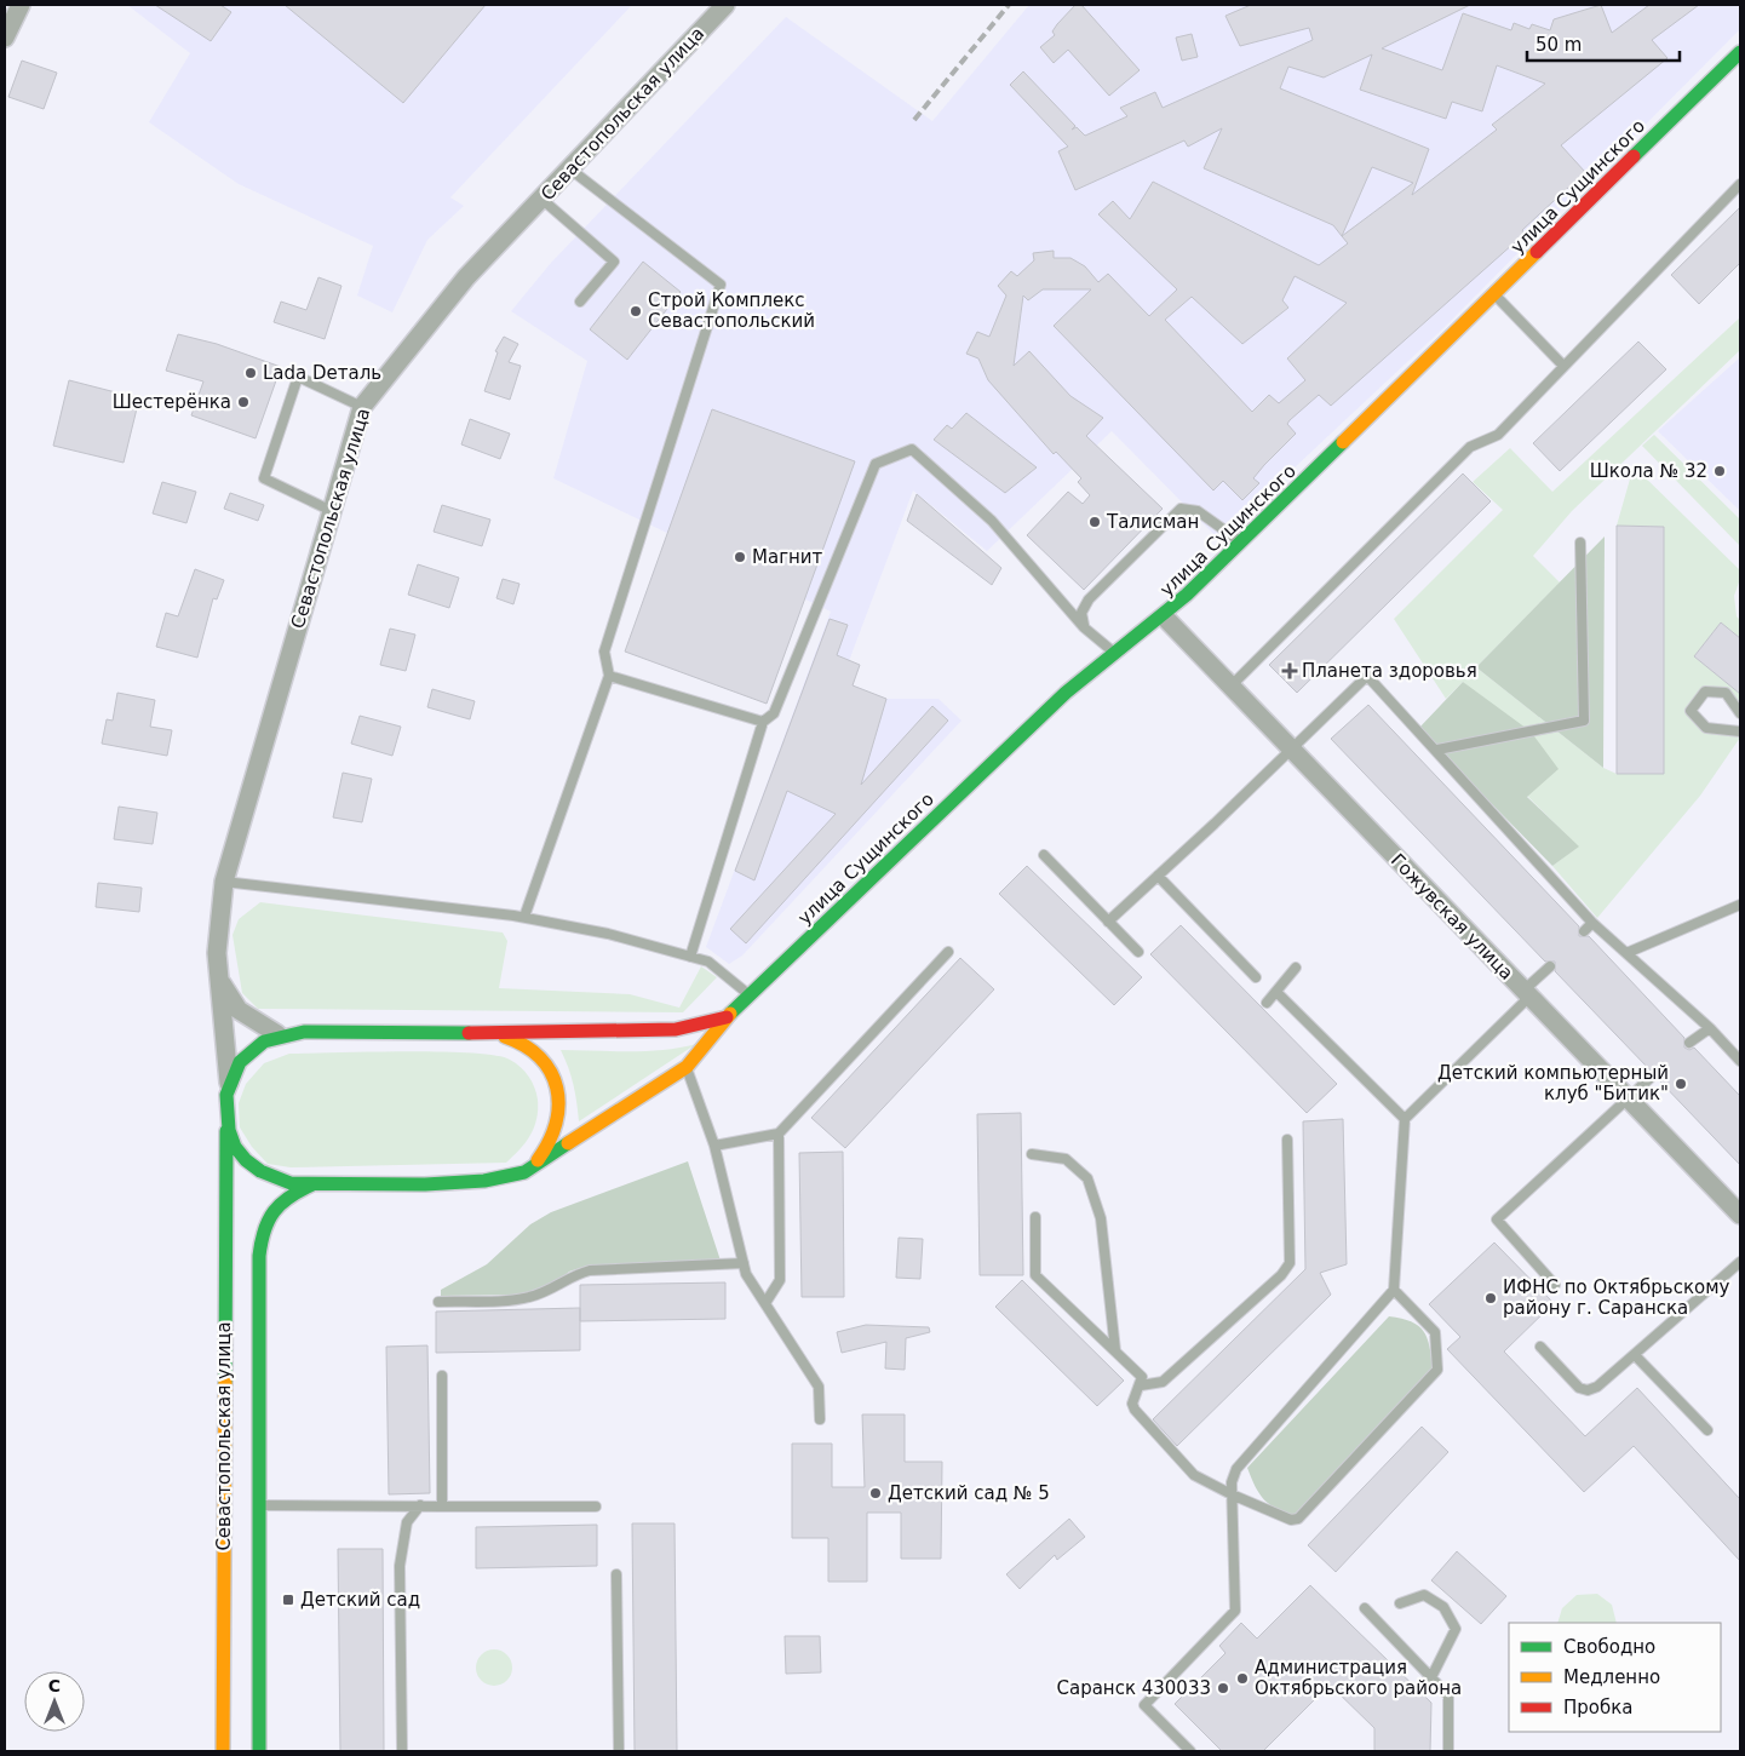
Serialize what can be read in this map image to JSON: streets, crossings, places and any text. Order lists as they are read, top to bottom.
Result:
{
  "streets": {
    "street": ["Севастопольская улица", "улица Сущинского", "Гожувская улица"]
  },
  "crossings": [
    ["улица Сущинского", "Гожувская улица"]
  ],
  "places": {
    "other": [
      "Строй Комплекс Севастопольский",
      "Lada Dеталь",
      "Шестерёнка",
      "Школа № 32",
      "Талисман",
      "Магнит",
      "Детский компьютерный клуб \"Битик\"",
      "ИФНС по Октябрьскому району г. Саранска",
      "Детский сад № 5",
      "Администрация Октябрьского района",
      "Саранск 430033"
    ],
    "health": ["Планета здоровья"],
    "transit": ["Детский сад"]
  },
  "legend": ["Свободно", "Медленно", "Пробка"],
  "scale_bar": "50 m",
  "north": "top"
}
